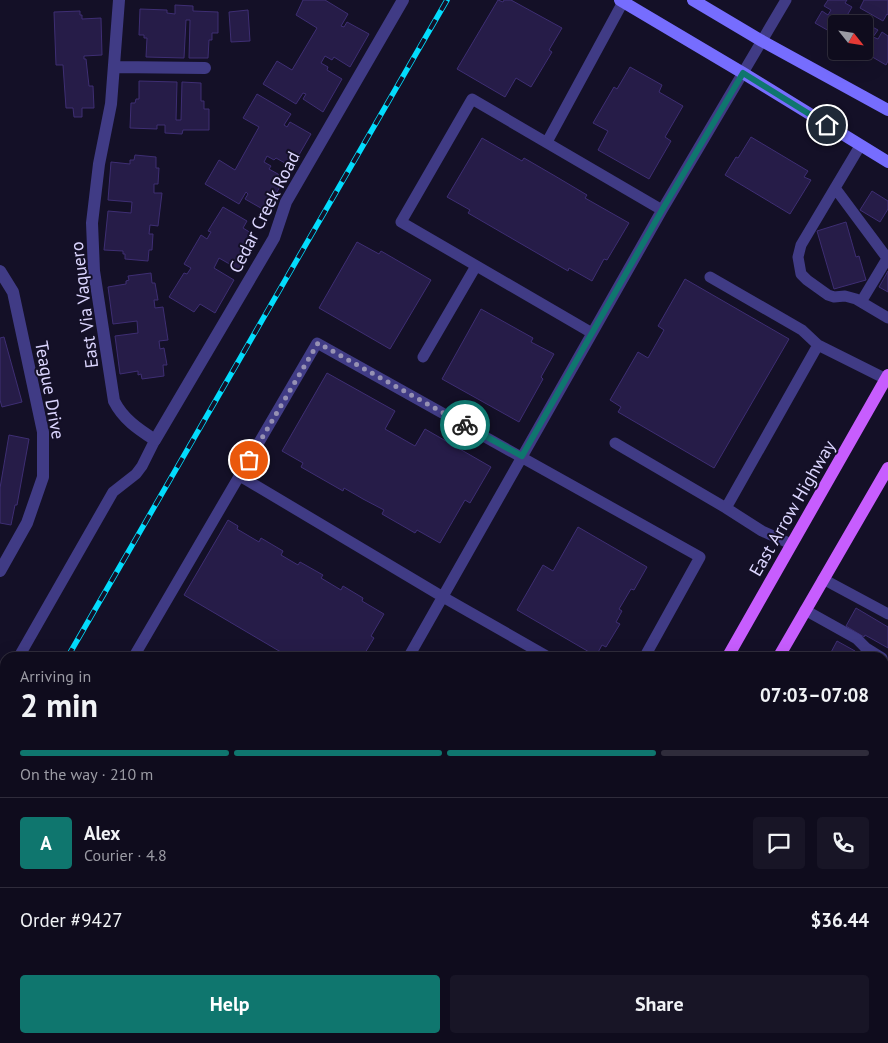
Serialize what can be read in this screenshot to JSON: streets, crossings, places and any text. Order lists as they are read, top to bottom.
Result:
{
  "streets": {
    "main road": ["East Arrow Highway"],
    "street": ["Cedar Creek Road", "East Via Vaquero", "Teague Drive"]
  },
  "crossings": [
    ["Cedar Creek Road", "East Via Vaquero"]
  ],
  "north": "bottom right",
  "page": {
    "heading": ["2 min", "Arriving in", "07:03–07:08"],
    "panel": [
      "Alex",
      "Courier · 4.8",
      "Order #9427",
      "$36.44"
    ],
    "bar": "On the way · 210 m",
    "round": "A",
    "buttons": ["Help", "Share"]
  }
}
